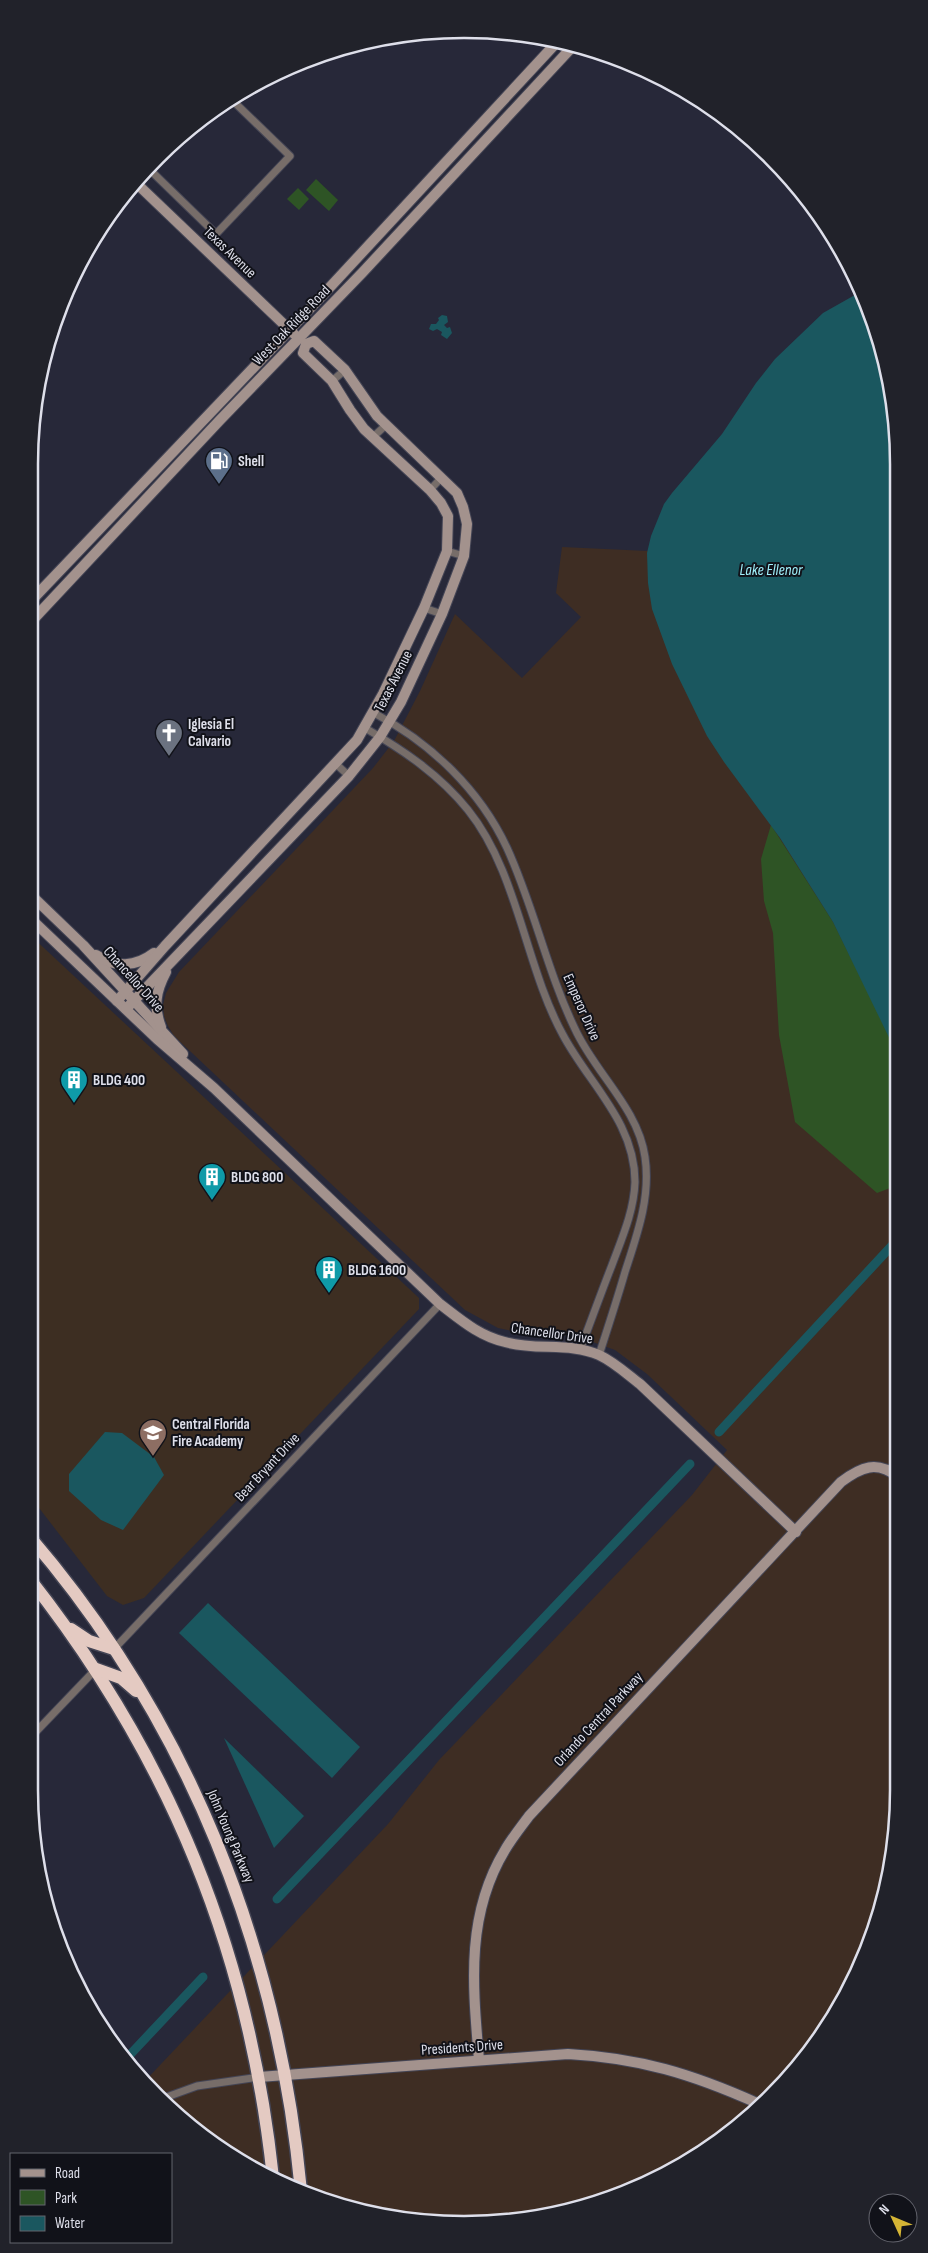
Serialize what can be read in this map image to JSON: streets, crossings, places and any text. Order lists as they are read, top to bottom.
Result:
{
  "streets": {
    "highway": ["John Young Parkway"],
    "street": [
      "Texas Avenue",
      "West Oak Ridge Road",
      "Chancellor Drive",
      "Emperor Drive",
      "Bear Bryant Drive",
      "Orlando Central Parkway",
      "Presidents Drive"
    ]
  },
  "crossings": [
    ["Texas Avenue", "West Oak Ridge Road"],
    ["Texas Avenue", "Chancellor Drive"],
    ["Texas Avenue", "Emperor Drive"],
    ["Chancellor Drive", "Emperor Drive"],
    ["Chancellor Drive", "Bear Bryant Drive"],
    ["Chancellor Drive", "Orlando Central Parkway"],
    ["Bear Bryant Drive", "John Young Parkway"],
    ["Orlando Central Parkway", "Presidents Drive"],
    ["John Young Parkway", "Presidents Drive"]
  ],
  "water": ["Lake Ellenor"],
  "places": {
    "fuel station": ["Shell"],
    "church": ["Iglesia El Calvario"],
    "building": ["BLDG 400", "BLDG 800", "BLDG 1600"],
    "school or university": ["Central Florida Fire Academy"]
  },
  "legend": ["Road", "Park", "Water"],
  "north": "top left"
}
